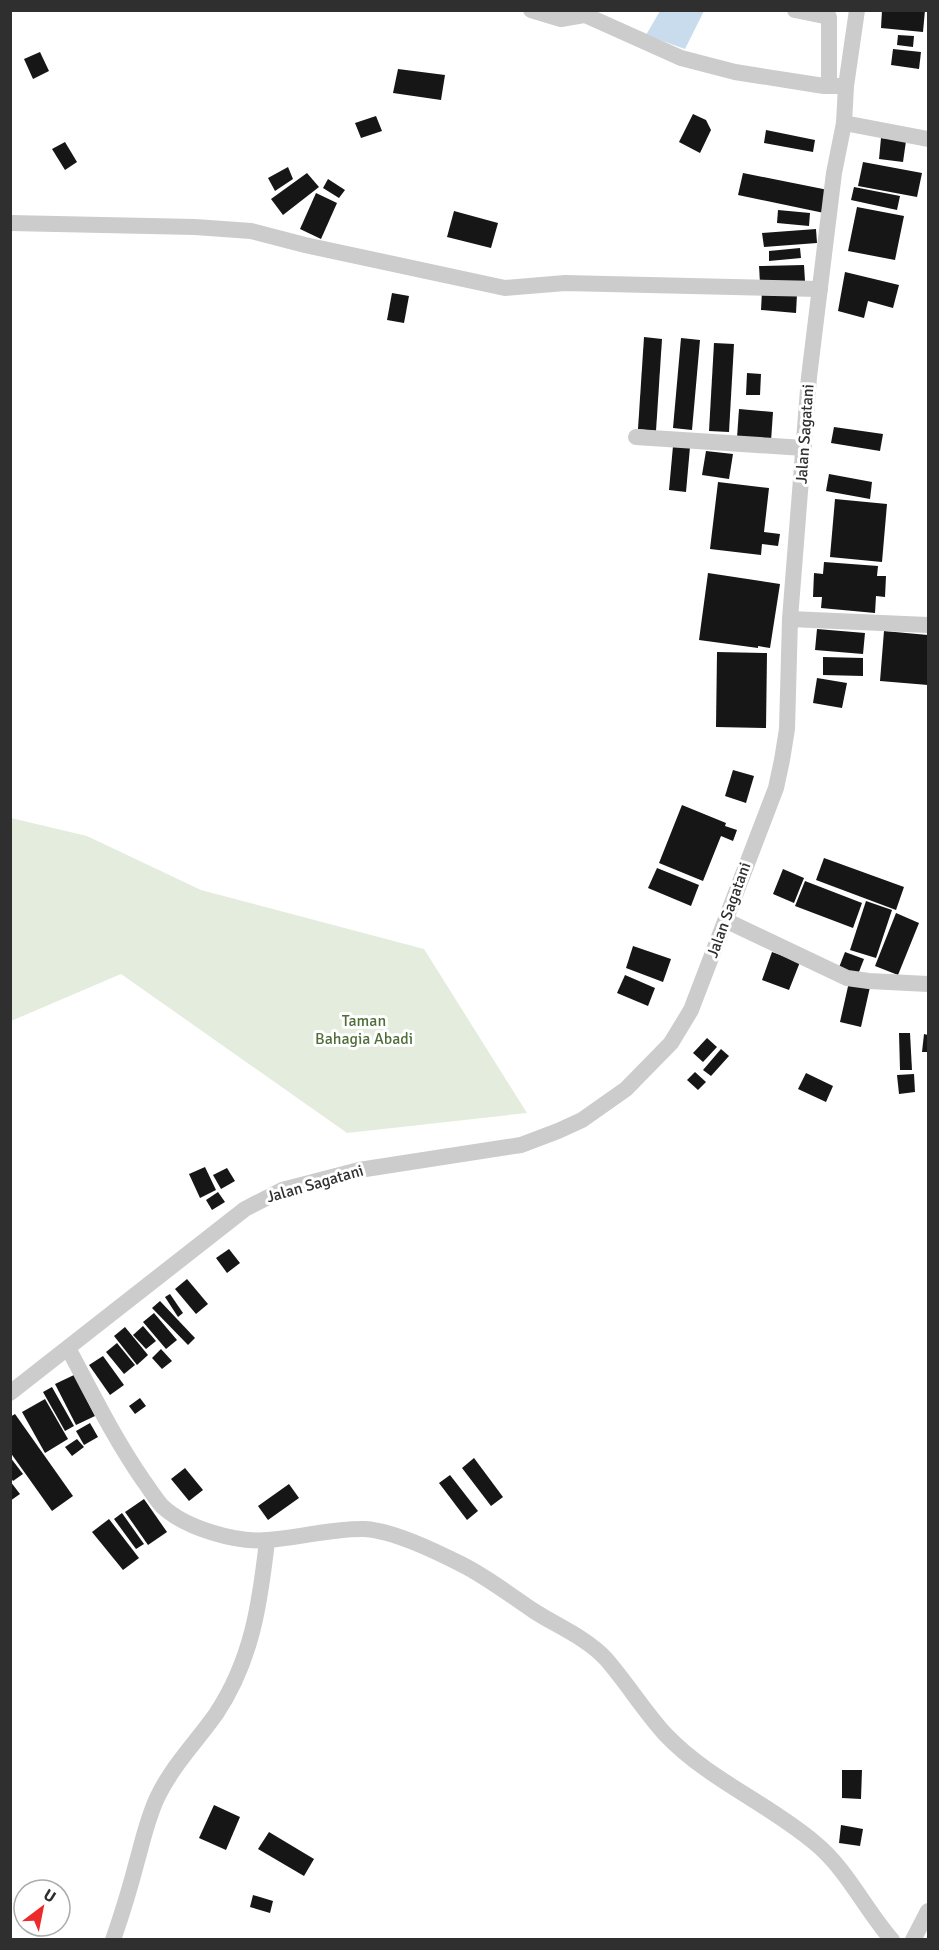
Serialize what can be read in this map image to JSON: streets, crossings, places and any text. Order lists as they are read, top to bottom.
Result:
{
  "streets": {
    "street": ["Jalan Sagatani"]
  },
  "parks": ["Taman Bahagia Abadi"],
  "north": "top right"
}
